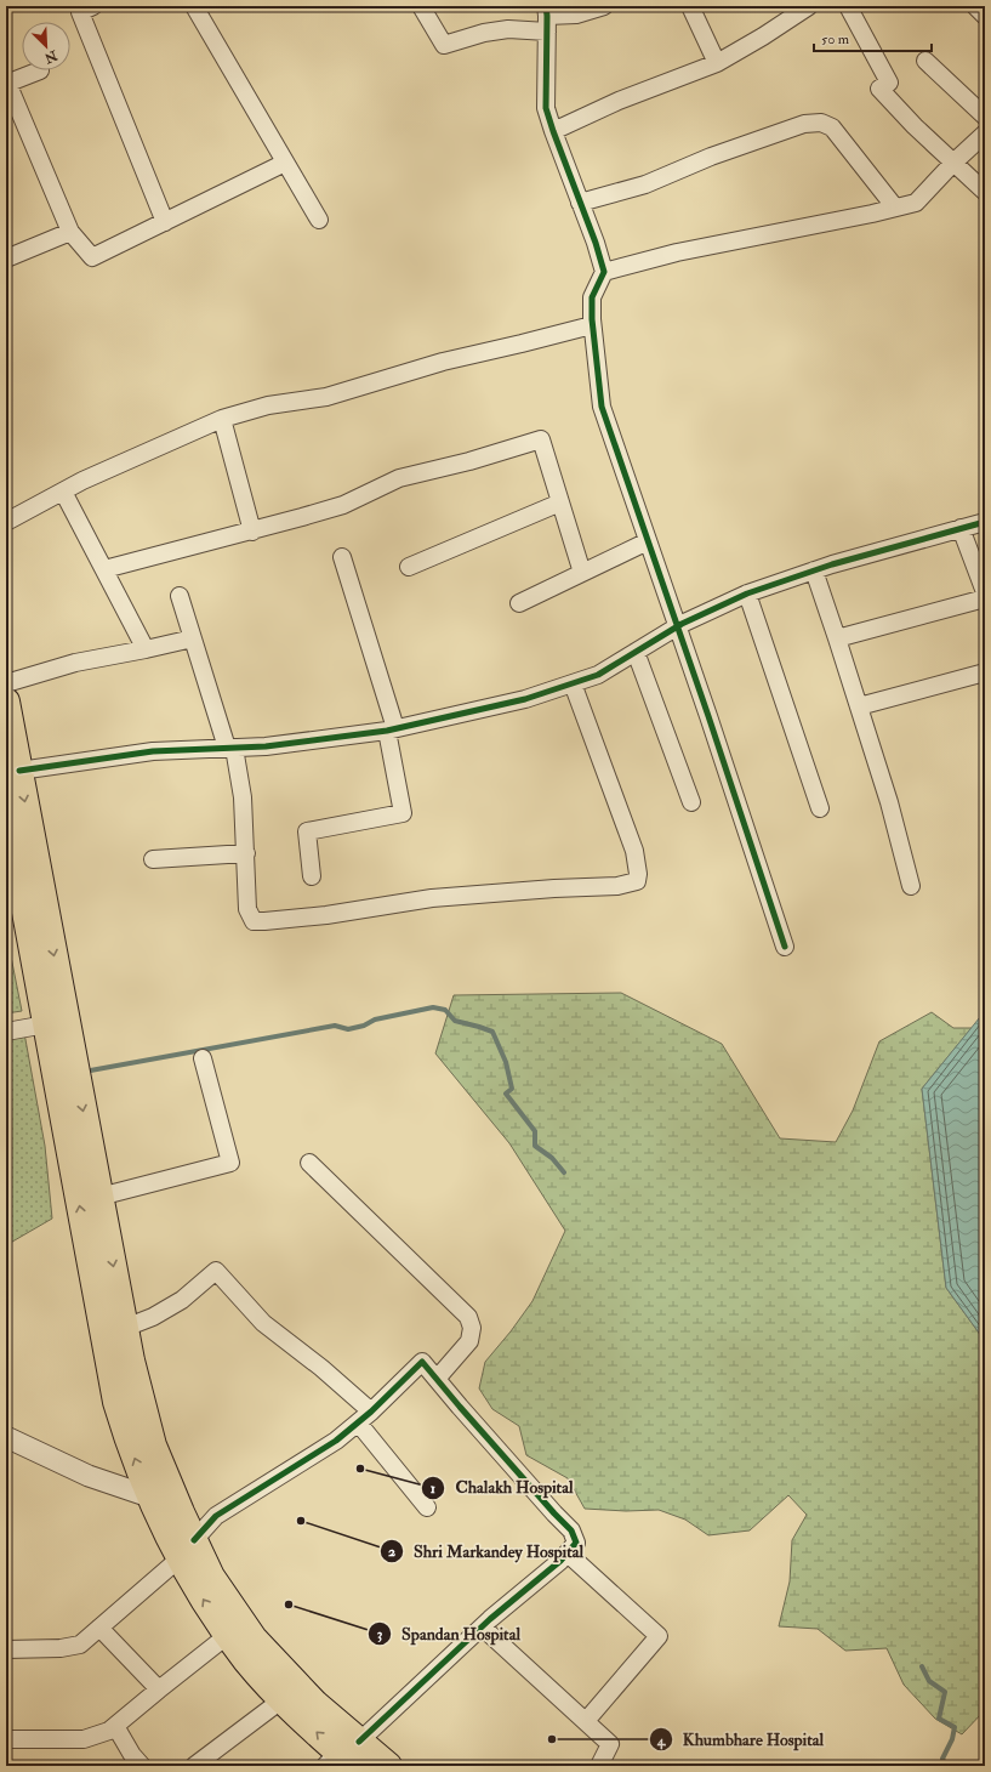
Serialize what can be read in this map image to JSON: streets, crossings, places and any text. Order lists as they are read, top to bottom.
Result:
{
  "places": [
    "Chalakh Hospital",
    "Shri Markandey Hospital",
    "Spandan Hospital",
    "Khumbhare Hospital"
  ],
  "scale_bar": "50 m",
  "north": "bottom right"
}
